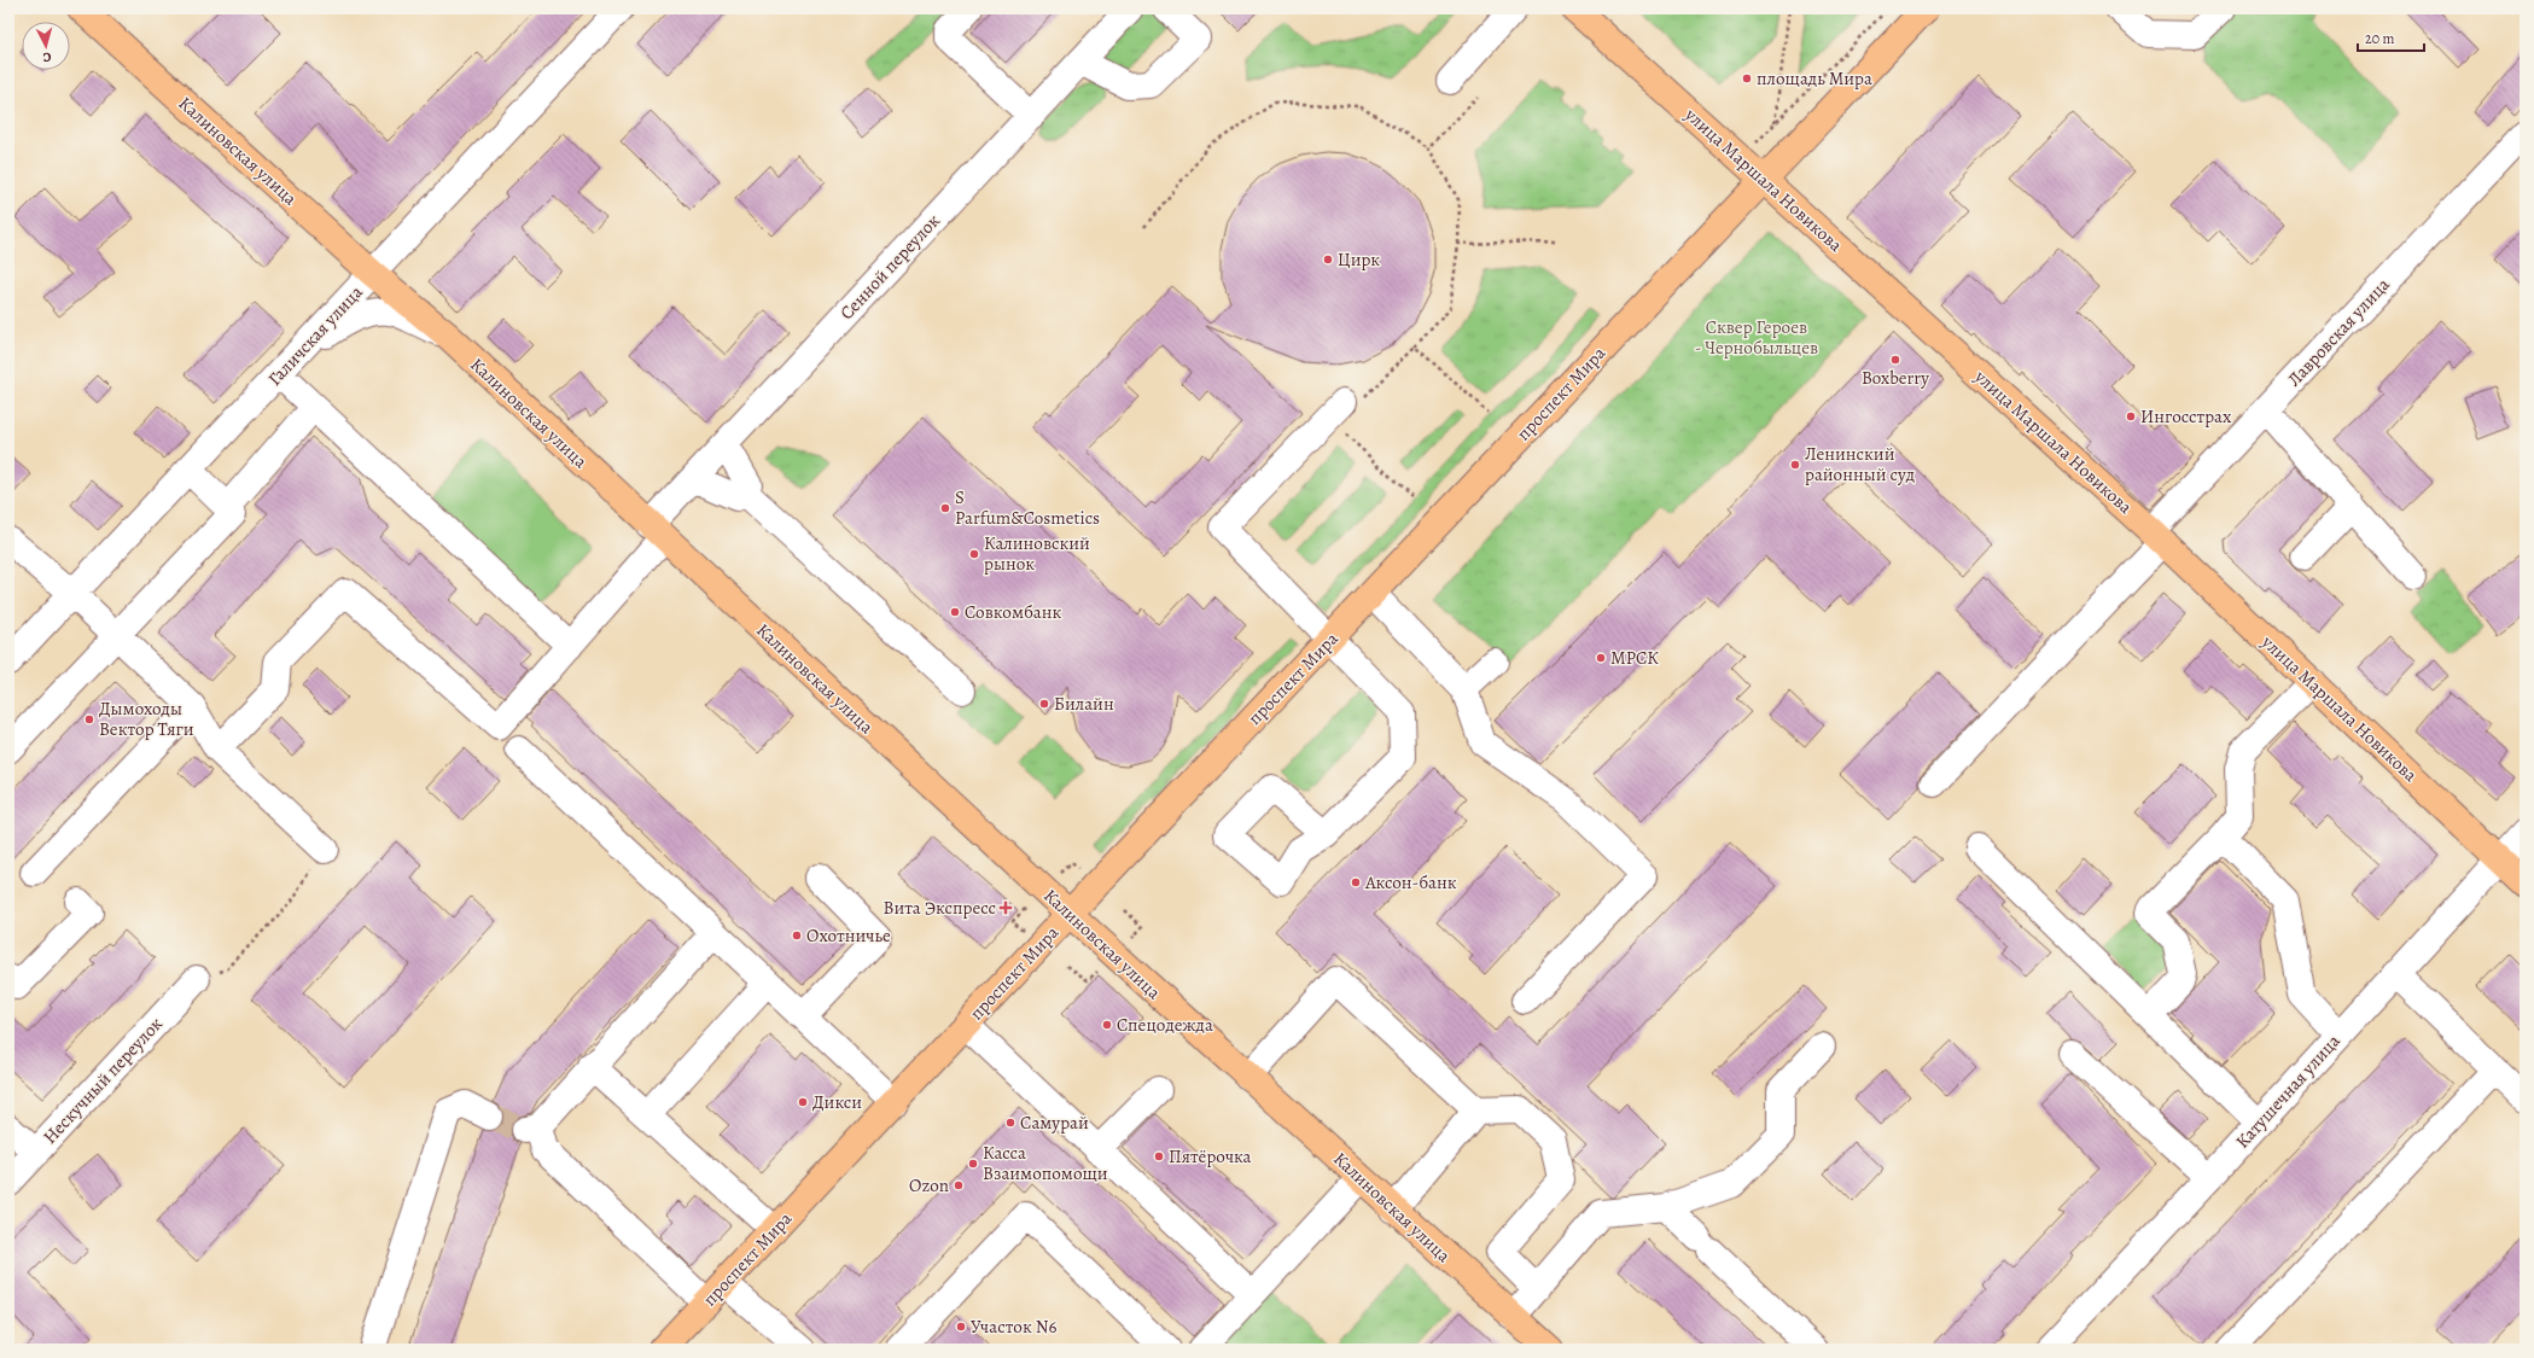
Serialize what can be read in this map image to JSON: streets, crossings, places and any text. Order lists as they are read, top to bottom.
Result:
{
  "streets": {
    "main road": ["Калиновская улица", "улица Маршала Новикова", "проспект Мира"],
    "street": [
      "Сенной переулок",
      "Лавровская улица",
      "Галичская улица",
      "Нескучный переулок",
      "Катушечная улица"
    ]
  },
  "crossings": [
    ["Калиновская улица", "Сенной переулок"],
    ["Калиновская улица", "Галичская улица"],
    ["Калиновская улица", "проспект Мира"],
    ["улица Маршала Новикова", "Лавровская улица"],
    ["улица Маршала Новикова", "проспект Мира"],
    ["улица Маршала Новикова", "Катушечная улица"]
  ],
  "parks": ["Сквер Героев - Чернобыльцев"],
  "places": {
    "other": [
      "площадь Мира",
      "Цирк",
      "Boxberry",
      "Ингосстрах",
      "Ленинский районный суд",
      "S Parfum&Cosmetics",
      "Калиновский рынок",
      "Совкомбанк",
      "МРСК",
      "Билайн",
      "Дымоходы Вектор Тяги",
      "Аксон-банк",
      "Охотничье",
      "Спецодежда",
      "Дикси",
      "Самурай",
      "Пятёрочка",
      "Касса Взаимопомощи",
      "Ozon",
      "Участок N6"
    ],
    "health": ["Вита Экспресс"]
  },
  "scale_bar": "20 m",
  "north": "bottom"
}
